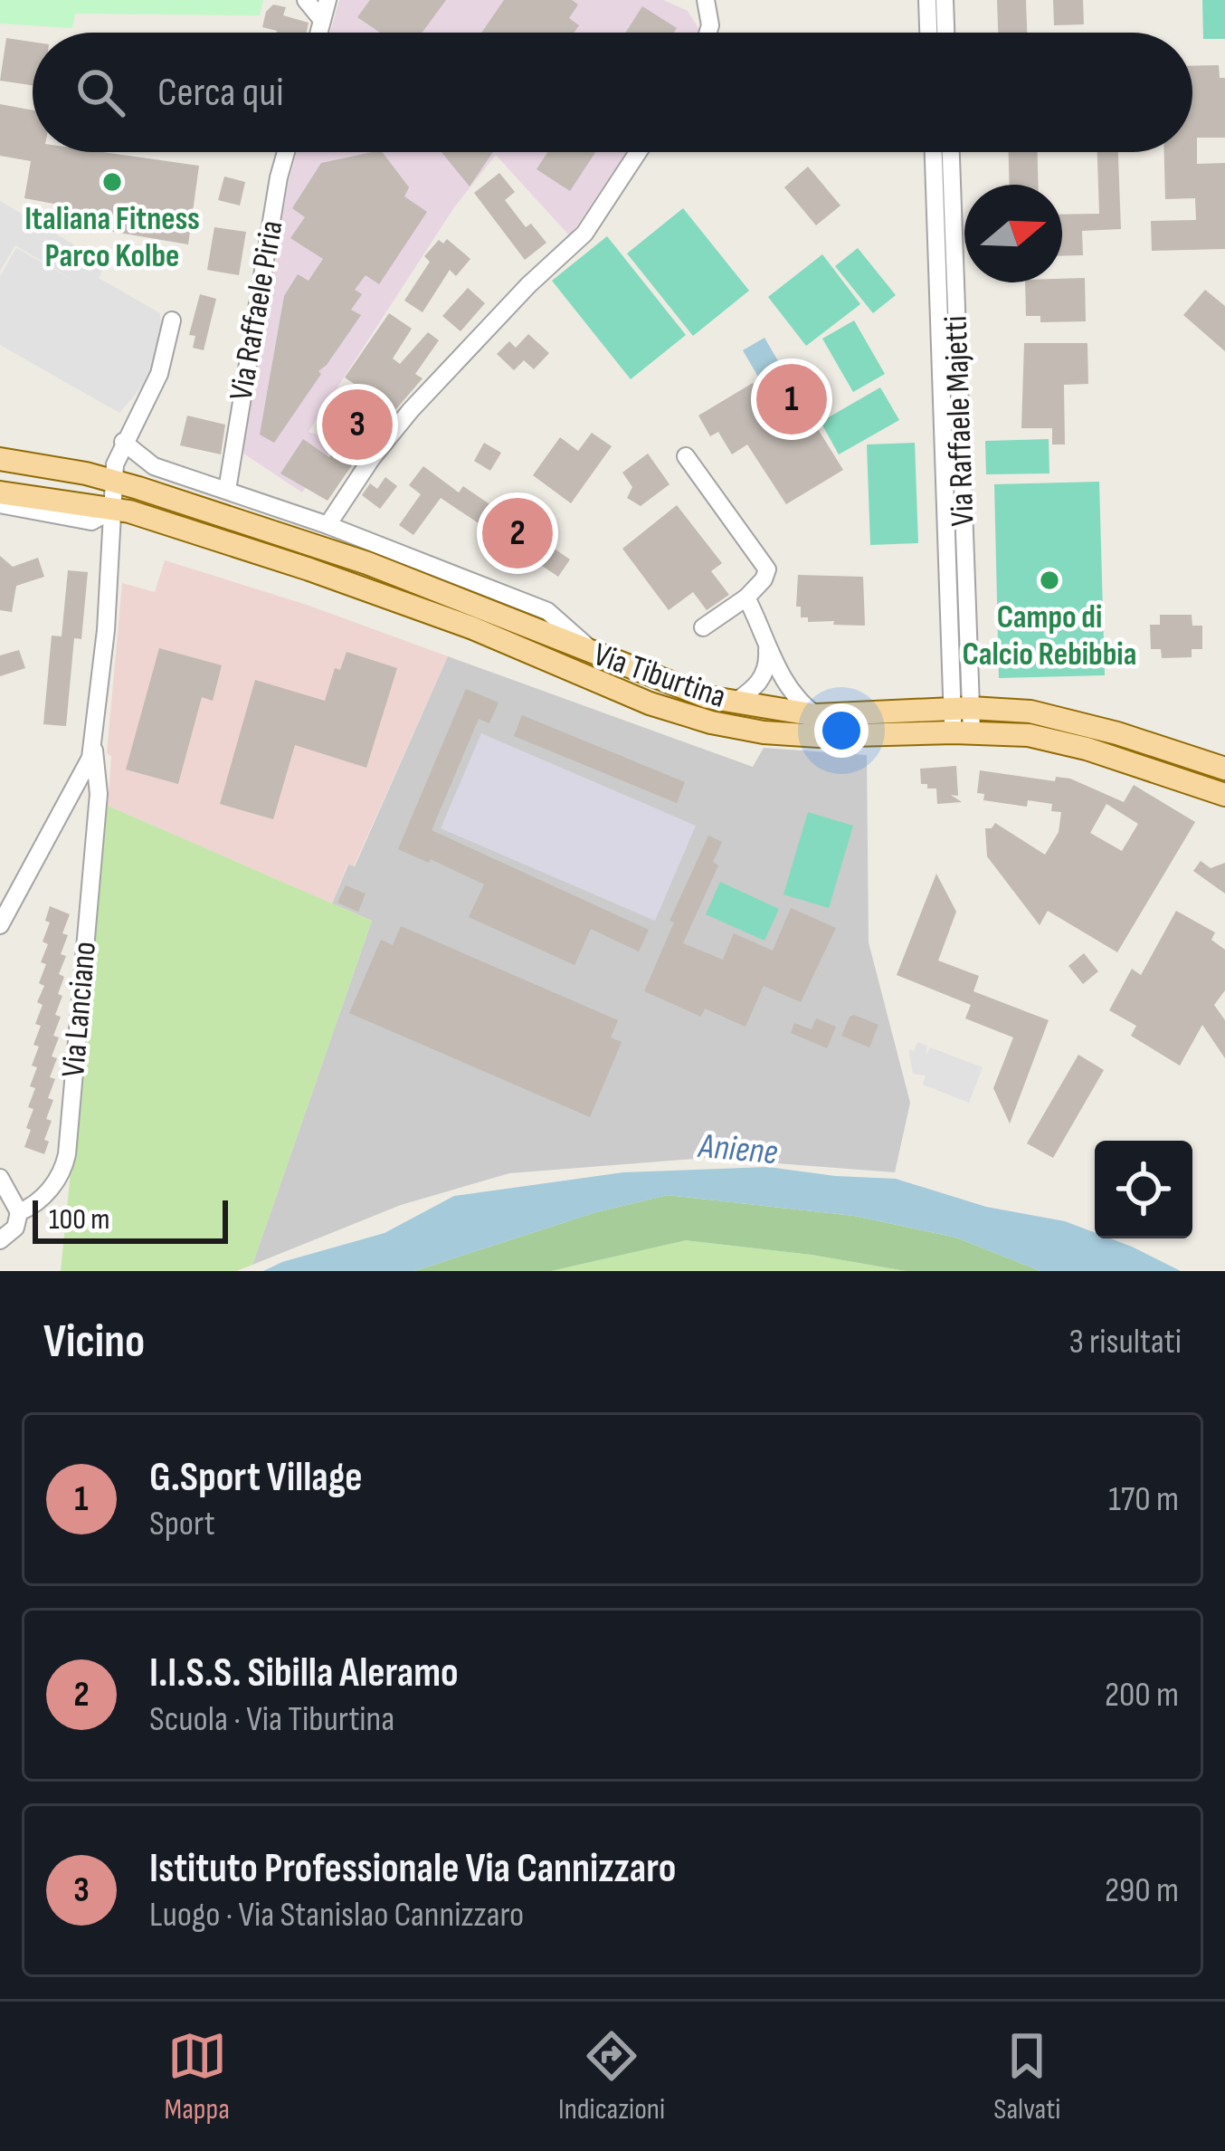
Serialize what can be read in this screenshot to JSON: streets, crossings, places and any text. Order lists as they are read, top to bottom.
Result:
{
  "streets": {
    "main road": ["Via Tiburtina"],
    "street": ["Via Raffaele Piria", "Via Raffaele Majetti", "Via Lanciano"]
  },
  "crossings": [
    ["Via Raffaele Piria", "Via Tiburtina"],
    ["Via Raffaele Majetti", "Via Tiburtina"],
    ["Via Tiburtina", "Via Lanciano"]
  ],
  "water": ["Aniene"],
  "places": ["Italiana Fitness Parco Kolbe", "Campo di Calcio Rebibbia"],
  "scale_bar": "100 m",
  "north": "right",
  "page": {
    "search": "Cerca qui",
    "pins": ["1", "3", "2"],
    "scale": "100 m",
    "heading": ["Vicino", "3 risultati"],
    "list": [
      {
        "mark": "1",
        "name": "G.Sport Village",
        "note": "Sport",
        "value": "170 m"
      },
      {
        "mark": "2",
        "name": "I.I.S.S. Sibilla Aleramo",
        "note": "Scuola · Via Tiburtina",
        "value": "200 m"
      },
      {
        "mark": "3",
        "name": "Istituto Professionale Via Cannizzaro",
        "note": "Luogo · Via Stanislao Cannizzaro",
        "value": "290 m"
      }
    ],
    "nav": ["Mappa", "Indicazioni", "Salvati"]
  }
}
